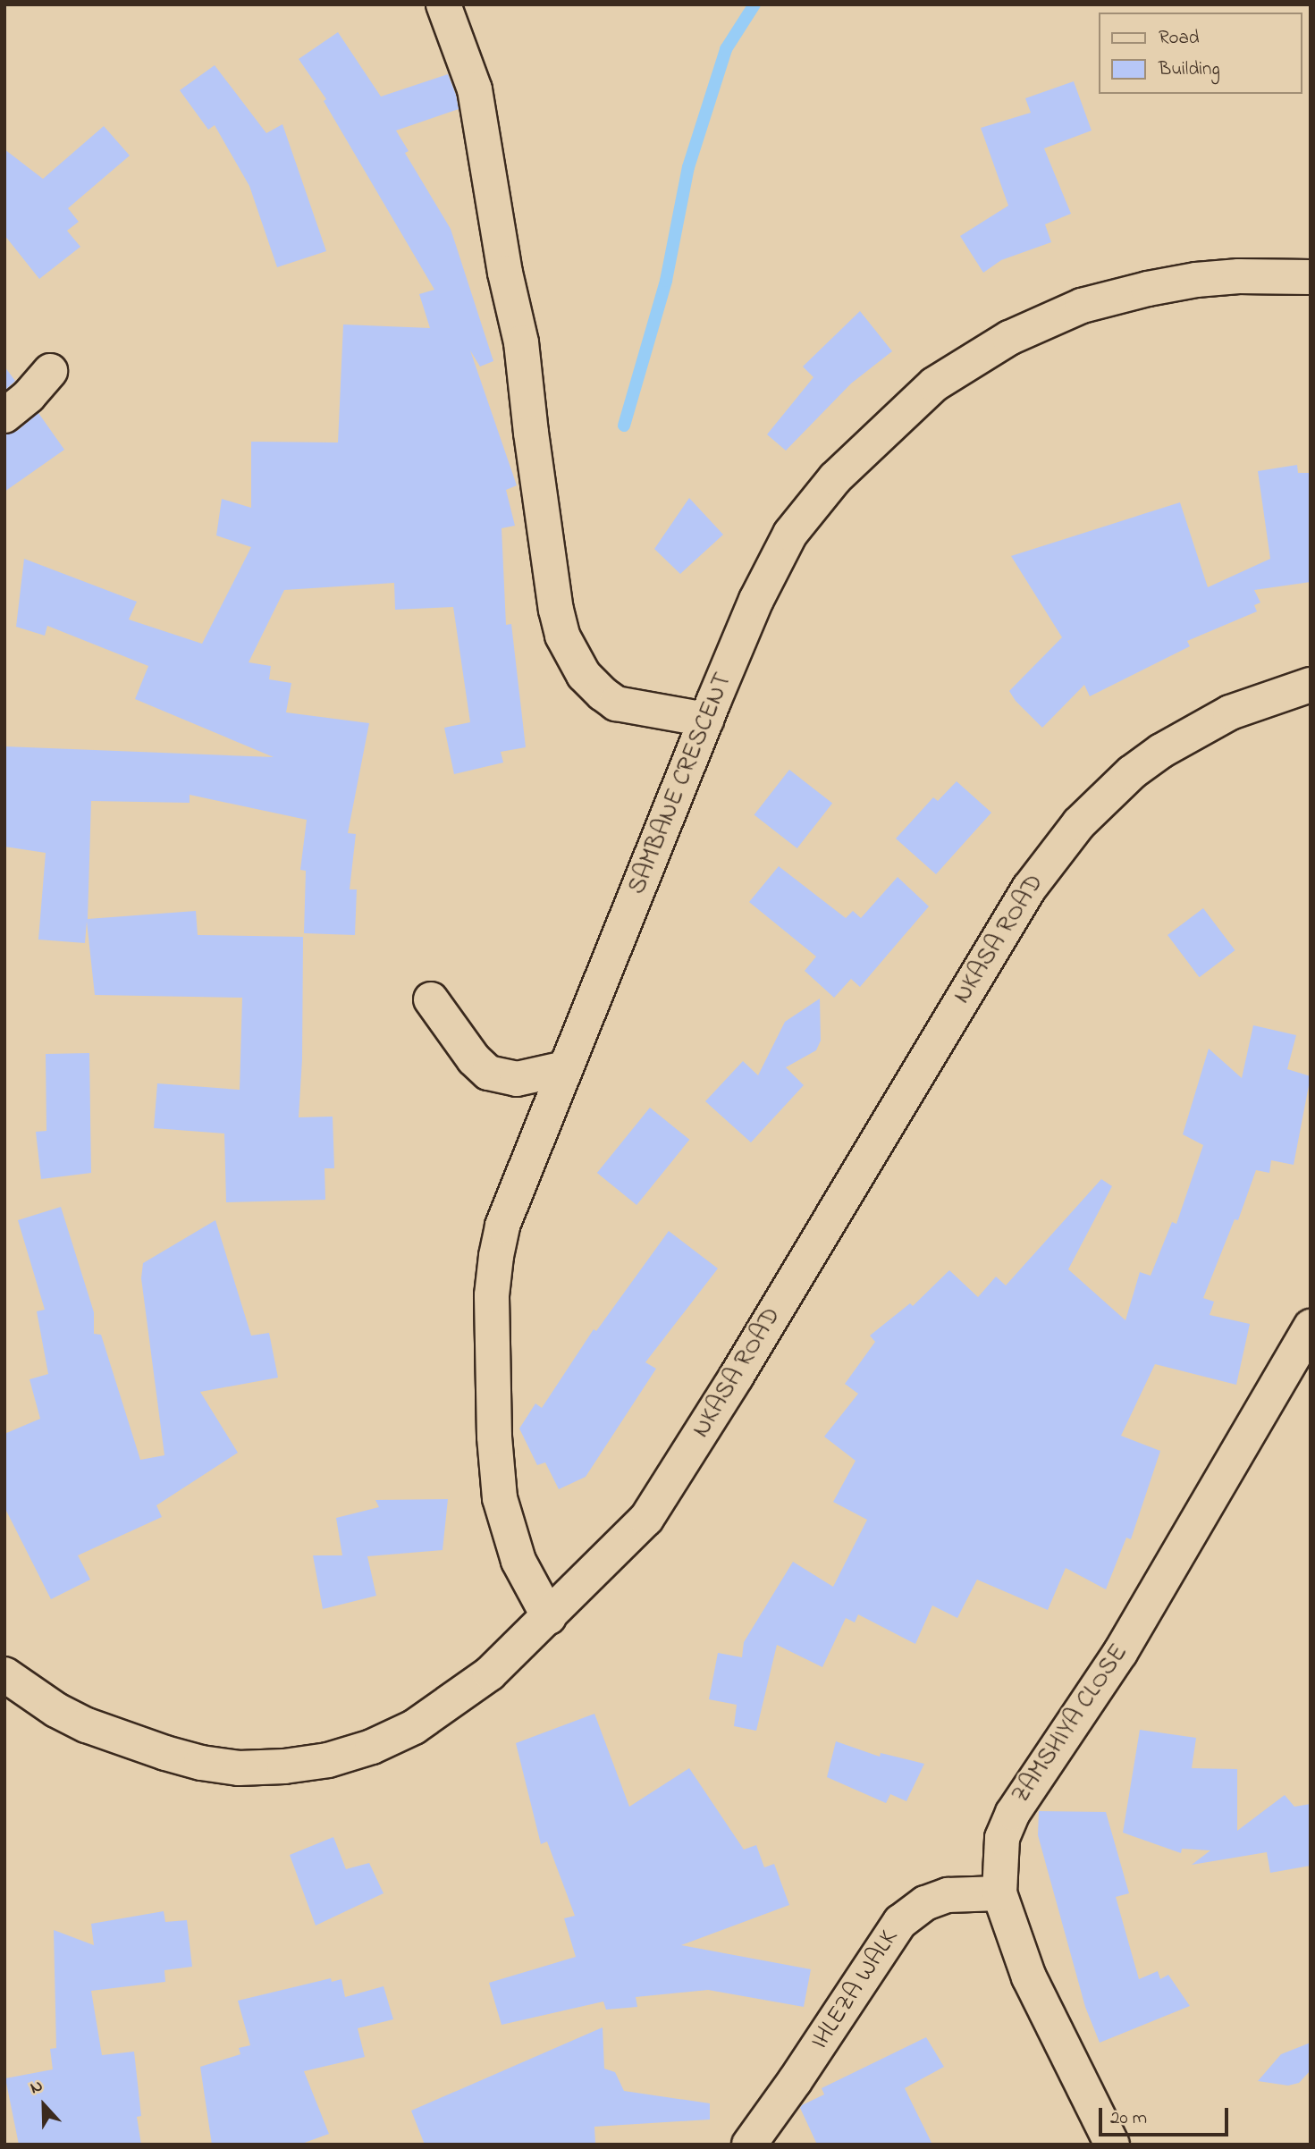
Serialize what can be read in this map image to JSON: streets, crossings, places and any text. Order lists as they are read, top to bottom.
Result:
{
  "streets": {
    "street": [
      "SAMBANE CRESCENT",
      "NKASA ROAD",
      "ZAMSHIYA CLOSE",
      "IHLEZA WALK"
    ]
  },
  "crossings": [
    ["SAMBANE CRESCENT", "NKASA ROAD"],
    ["ZAMSHIYA CLOSE", "IHLEZA WALK"]
  ],
  "legend": ["Road", "Building"],
  "scale_bar": "20 m",
  "north": "top"
}
